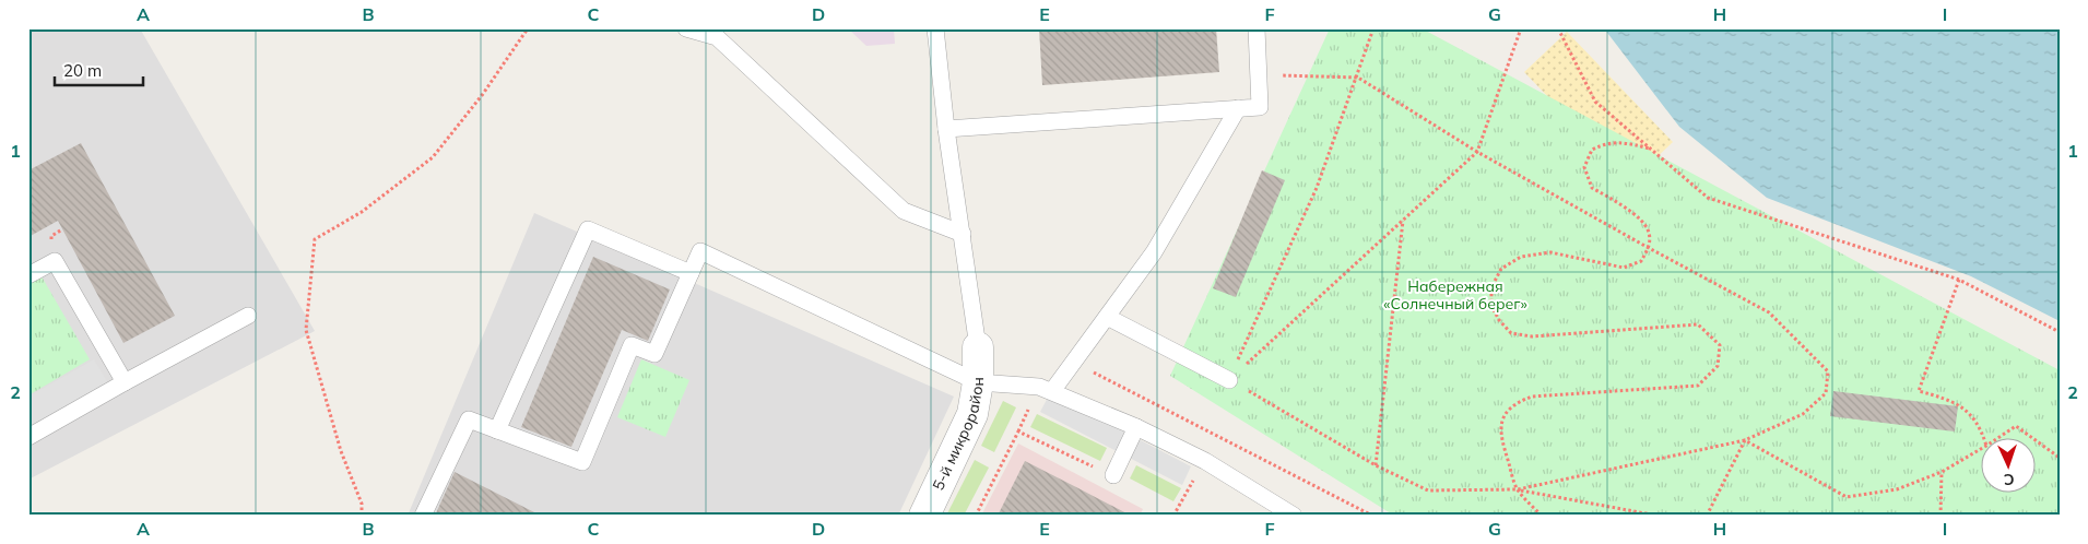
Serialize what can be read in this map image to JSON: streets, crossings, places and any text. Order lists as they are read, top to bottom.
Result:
{
  "streets": {
    "street": ["5-й микрорайон"]
  },
  "parks": ["Набережная «Солнечный берег»"],
  "scale_bar": "20 m",
  "north": "bottom",
  "grid": {
    "columns": [
      "A",
      "B",
      "C",
      "D",
      "E",
      "F",
      "G",
      "H",
      "I"
    ],
    "rows": ["1", "2"]
  }
}
